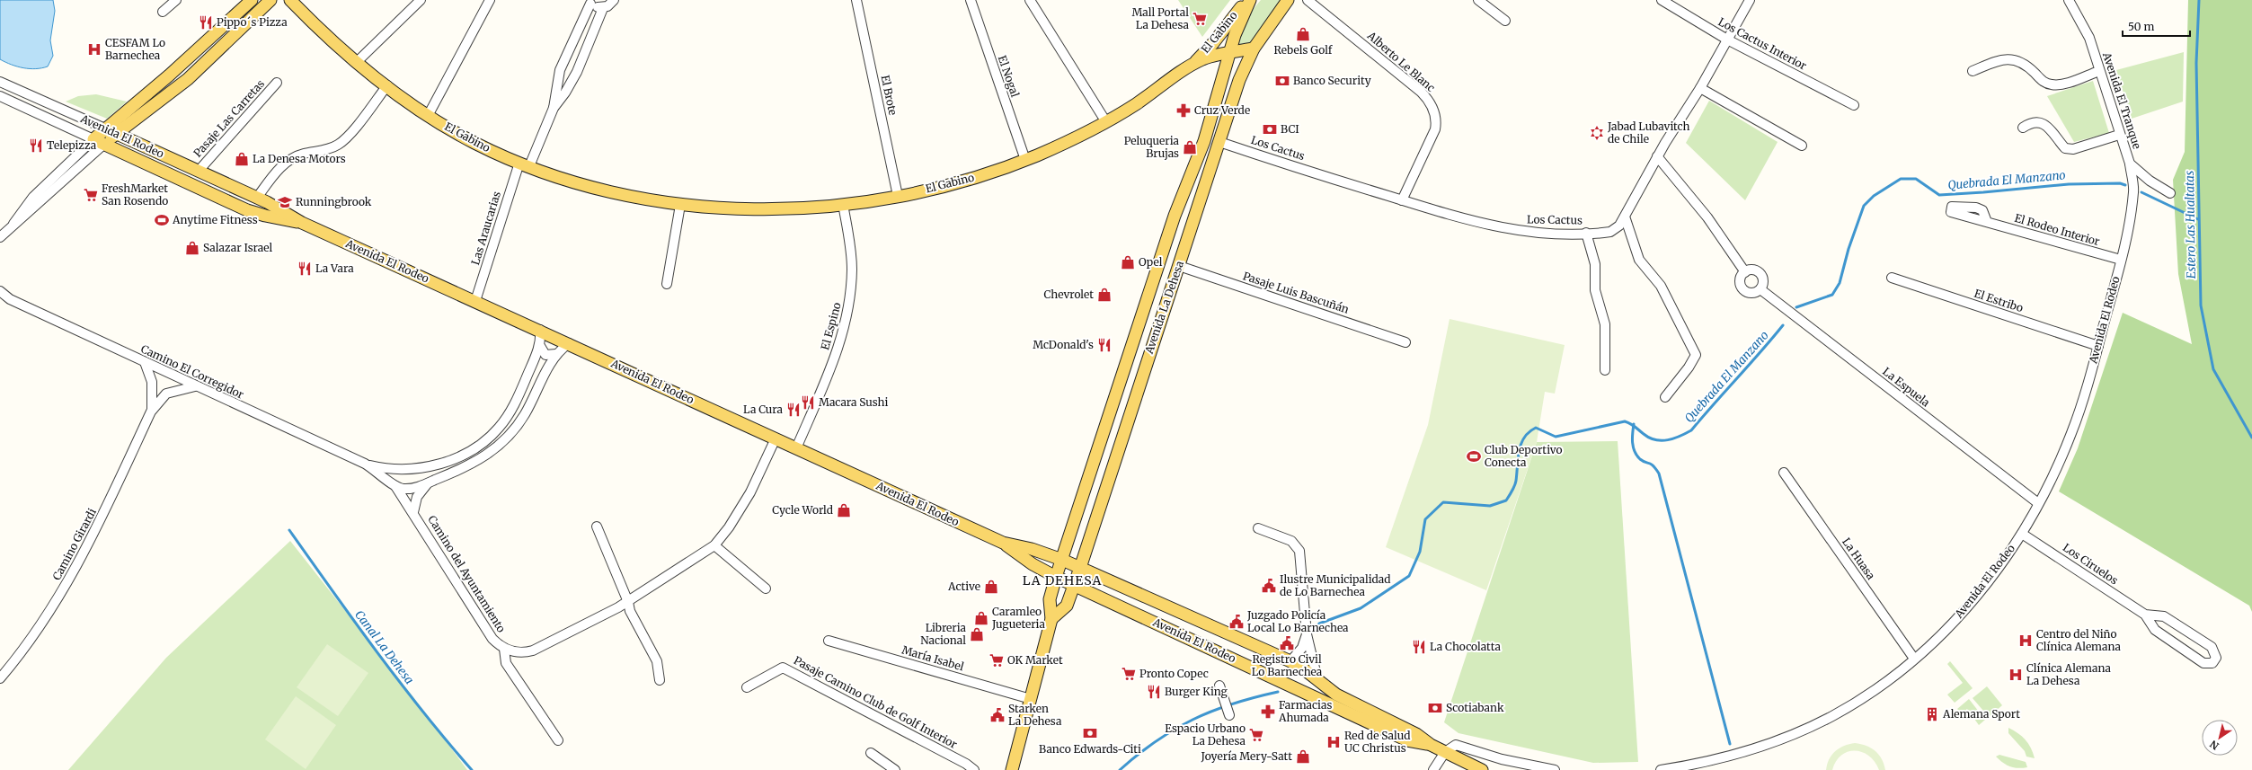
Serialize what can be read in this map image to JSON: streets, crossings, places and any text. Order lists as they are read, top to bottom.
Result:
{
  "streets": {
    "main road": ["El Gabino", "Avenida El Rodeo", "Avenida La Dehesa"],
    "street": [
      "Los Cactus Interior",
      "Alberto Le Blanc",
      "El Nogal",
      "El Brote",
      "Avenida El Tranque",
      "Pasaje Las Carretas",
      "Los Cactus",
      "Las Araucarias",
      "El Rodeo Interior",
      "Pasaje Luis Bascuñán",
      "El Estribo",
      "El Espino",
      "Camino El Corregidor",
      "La Espuela",
      "Camino Girardi",
      "La Huasa",
      "Los Ciruelos",
      "Camino del Ayuntamiento",
      "María Isabel",
      "Pasaje Camino Club de Golf Interior"
    ]
  },
  "crossings": [
    ["El Gabino", "El Nogal"],
    ["El Gabino", "El Brote"],
    ["El Gabino", "Las Araucarias"],
    ["El Gabino", "Avenida La Dehesa"],
    ["El Gabino", "El Espino"],
    ["Los Cactus Interior", "Los Cactus"],
    ["Alberto Le Blanc", "Los Cactus"],
    ["Avenida El Tranque", "Avenida El Rodeo"],
    ["Pasaje Las Carretas", "Avenida El Rodeo"],
    ["Avenida El Rodeo", "Las Araucarias"],
    ["Avenida El Rodeo", "El Rodeo Interior"],
    ["Avenida El Rodeo", "El Estribo"],
    ["Avenida El Rodeo", "Avenida La Dehesa"],
    ["Avenida El Rodeo", "El Espino"],
    ["Avenida El Rodeo", "Camino El Corregidor"],
    ["Avenida El Rodeo", "La Espuela"],
    ["Avenida El Rodeo", "La Huasa"],
    ["Avenida El Rodeo", "Los Ciruelos"],
    ["Avenida El Rodeo", "Camino del Ayuntamiento"],
    ["Los Cactus", "Avenida La Dehesa"],
    ["Pasaje Luis Bascuñán", "Avenida La Dehesa"],
    ["Avenida La Dehesa", "María Isabel"],
    ["Camino El Corregidor", "Camino Girardi"],
    ["Camino El Corregidor", "Camino del Ayuntamiento"]
  ],
  "districts": ["LA DEHESA"],
  "water": ["Quebrada El Manzano", "Estero Las Hualtatas", "Canal La Dehesa"],
  "places": {
    "supermarket": [
      "Mall Portal La Dehesa",
      "FreshMarket San Rosendo",
      "OK Market",
      "Pronto Copec",
      "Espacio Urbano La Dehesa"
    ],
    "restaurant": [
      "Pippo´s Pizza",
      "Telepizza",
      "La Vara",
      "McDonald's",
      "Macara Sushi",
      "La Cura",
      "La Chocolatta",
      "Burger King"
    ],
    "shop": [
      "Rebels Golf",
      "Peluqueria Brujas",
      "La Denesa Motors",
      "Salazar Israel",
      "Opel",
      "Chevrolet",
      "Cycle World",
      "Active",
      "Caramleo Jugueteria",
      "Libreria Nacional",
      "Joyería Mery-Satt"
    ],
    "hospital": [
      "CESFAM Lo Barnechea",
      "Centro del Niño Clínica Alemana",
      "Clínica Alemana La Dehesa",
      "Red de Salud UC Christus"
    ],
    "bank": [
      "Banco Security",
      "BCI",
      "Scotiabank",
      "Banco Edwards-Citi"
    ],
    "pharmacy": ["Cruz Verde", "Farmacias Ahumada"],
    "synagogue": ["Jabad Lubavitch de Chile"],
    "school or university": ["Runningbrook"],
    "sports": ["Anytime Fitness", "Club Deportivo Conecta"],
    "public building": [
      "Ilustre Municipalidad de Lo Barnechea",
      "Juzgado Policía Local Lo Barnechea",
      "Registro Civil Lo Barnechea",
      "Starken La Dehesa"
    ],
    "building": ["Alemana Sport"]
  },
  "scale_bar": "50 m",
  "north": "bottom left"
}
